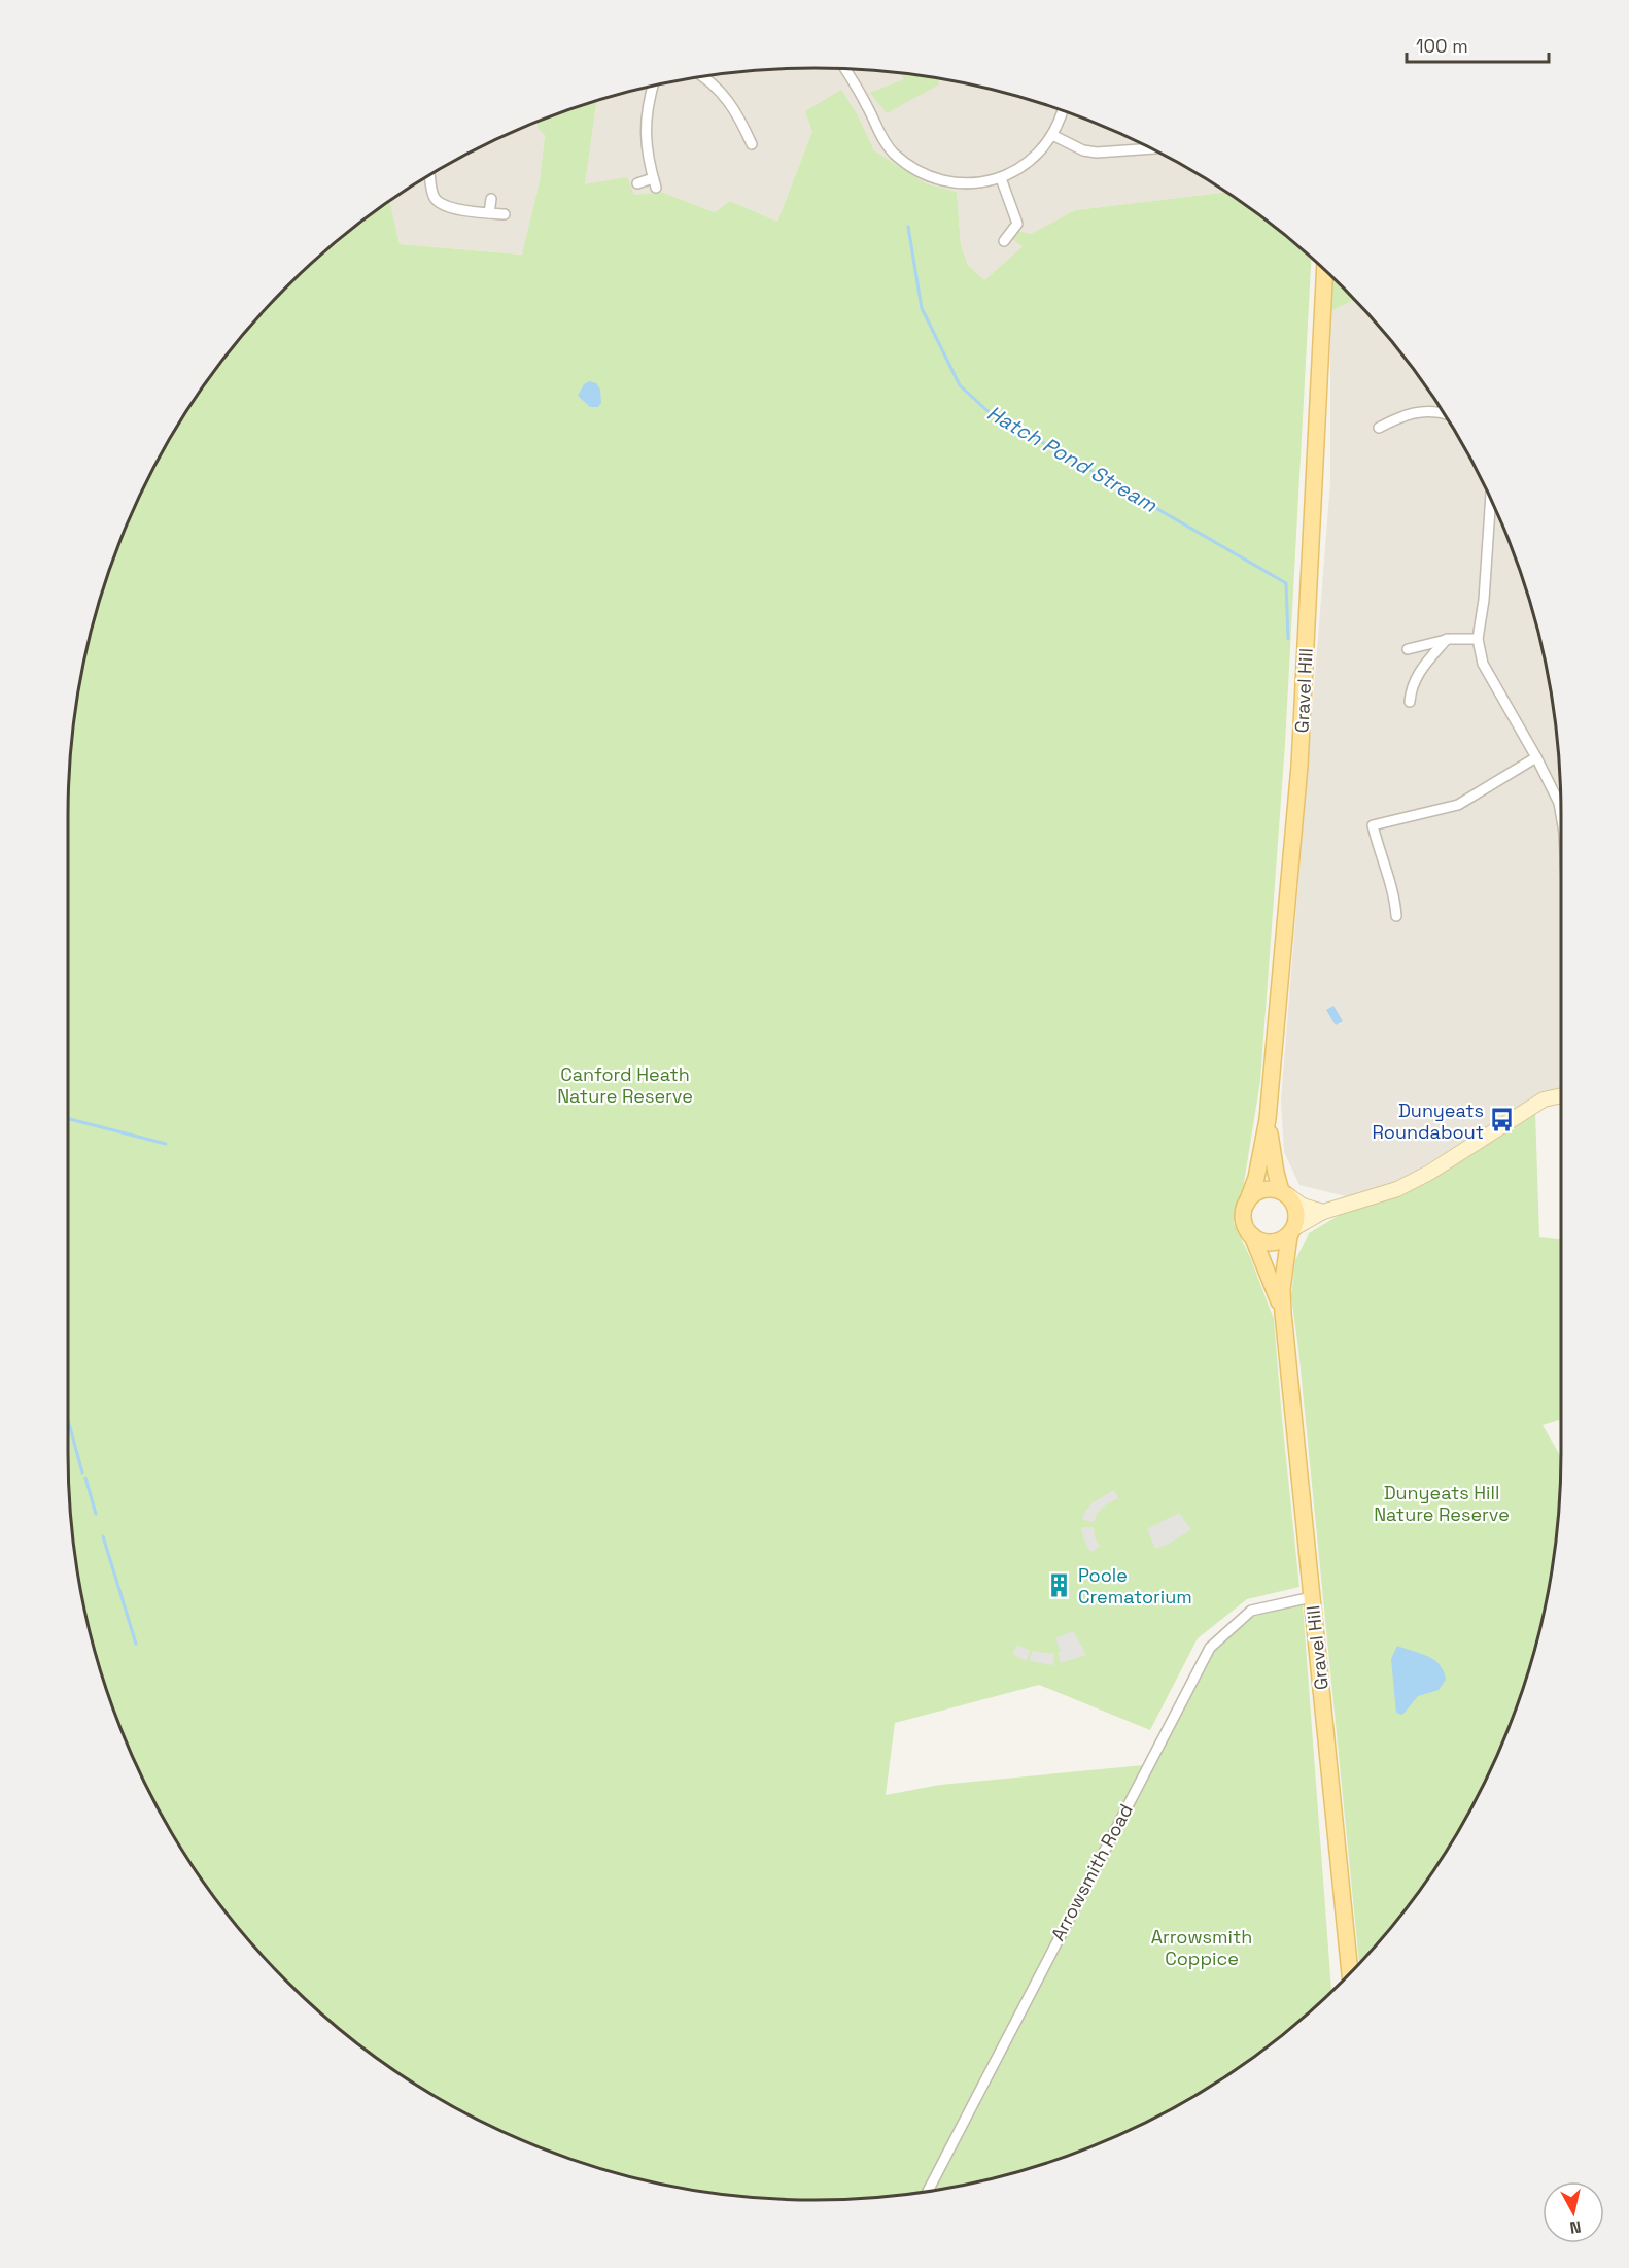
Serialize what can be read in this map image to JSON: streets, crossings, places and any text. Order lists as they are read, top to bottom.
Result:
{
  "streets": {
    "main road": ["Gravel Hill"],
    "street": ["Arrowsmith Road"]
  },
  "crossings": [
    ["Gravel Hill", "Arrowsmith Road"]
  ],
  "water": ["Hatch Pond Stream"],
  "parks": ["Canford Heath Nature Reserve", "Dunyeats Hill Nature Reserve", "Arrowsmith Coppice"],
  "places": {
    "bus stop": ["Dunyeats Roundabout"],
    "building": ["Poole Crematorium"]
  },
  "scale_bar": "100 m",
  "north": "bottom"
}
